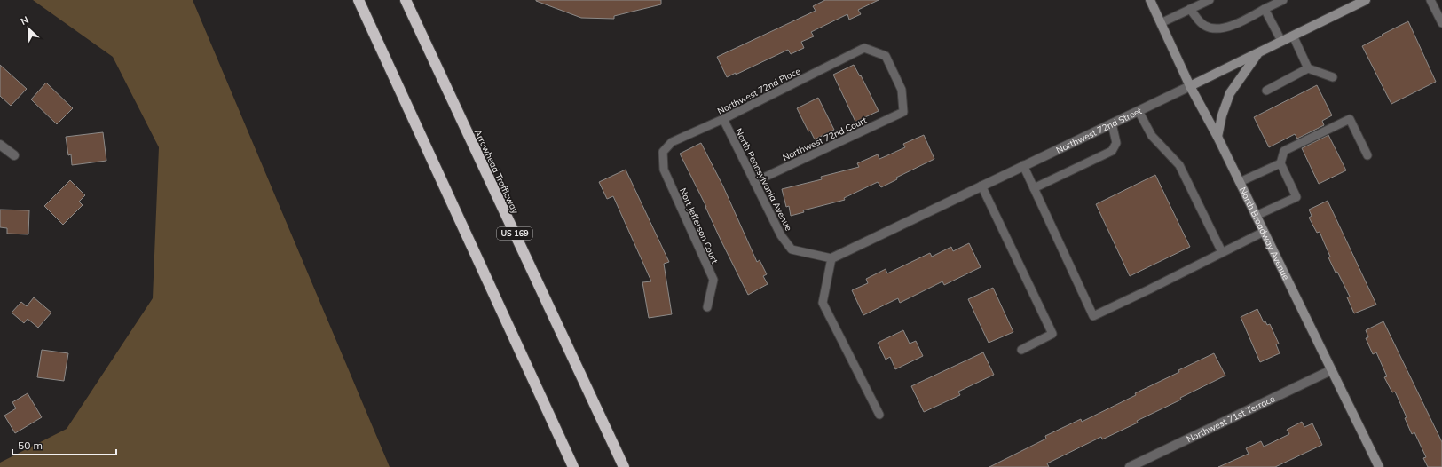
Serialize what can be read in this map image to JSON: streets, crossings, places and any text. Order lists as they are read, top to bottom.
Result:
{
  "streets": {
    "highway": ["Arrowhead Trafficway", "US 169"],
    "main road": ["Northwest 72nd Street", "North Broadway Avenue"],
    "street": ["Northwest 71st Terrace"],
    "lane": [
      "Northwest 72nd Place",
      "Northwest 72nd Court",
      "North Pennsylvania Avenue",
      "Nort Jefferson Court"
    ]
  },
  "crossings": [
    ["Northwest 72nd Place", "Northwest 72nd Court"],
    ["Northwest 72nd Place", "North Pennsylvania Avenue"],
    ["Northwest 72nd Place", "Nort Jefferson Court"],
    ["Northwest 72nd Street", "North Pennsylvania Avenue"],
    ["Northwest 72nd Street", "North Broadway Avenue"],
    ["Northwest 72nd Court", "North Pennsylvania Avenue"],
    ["North Broadway Avenue", "Northwest 71st Terrace"]
  ],
  "scale_bar": "50 m",
  "north": "top left"
}
